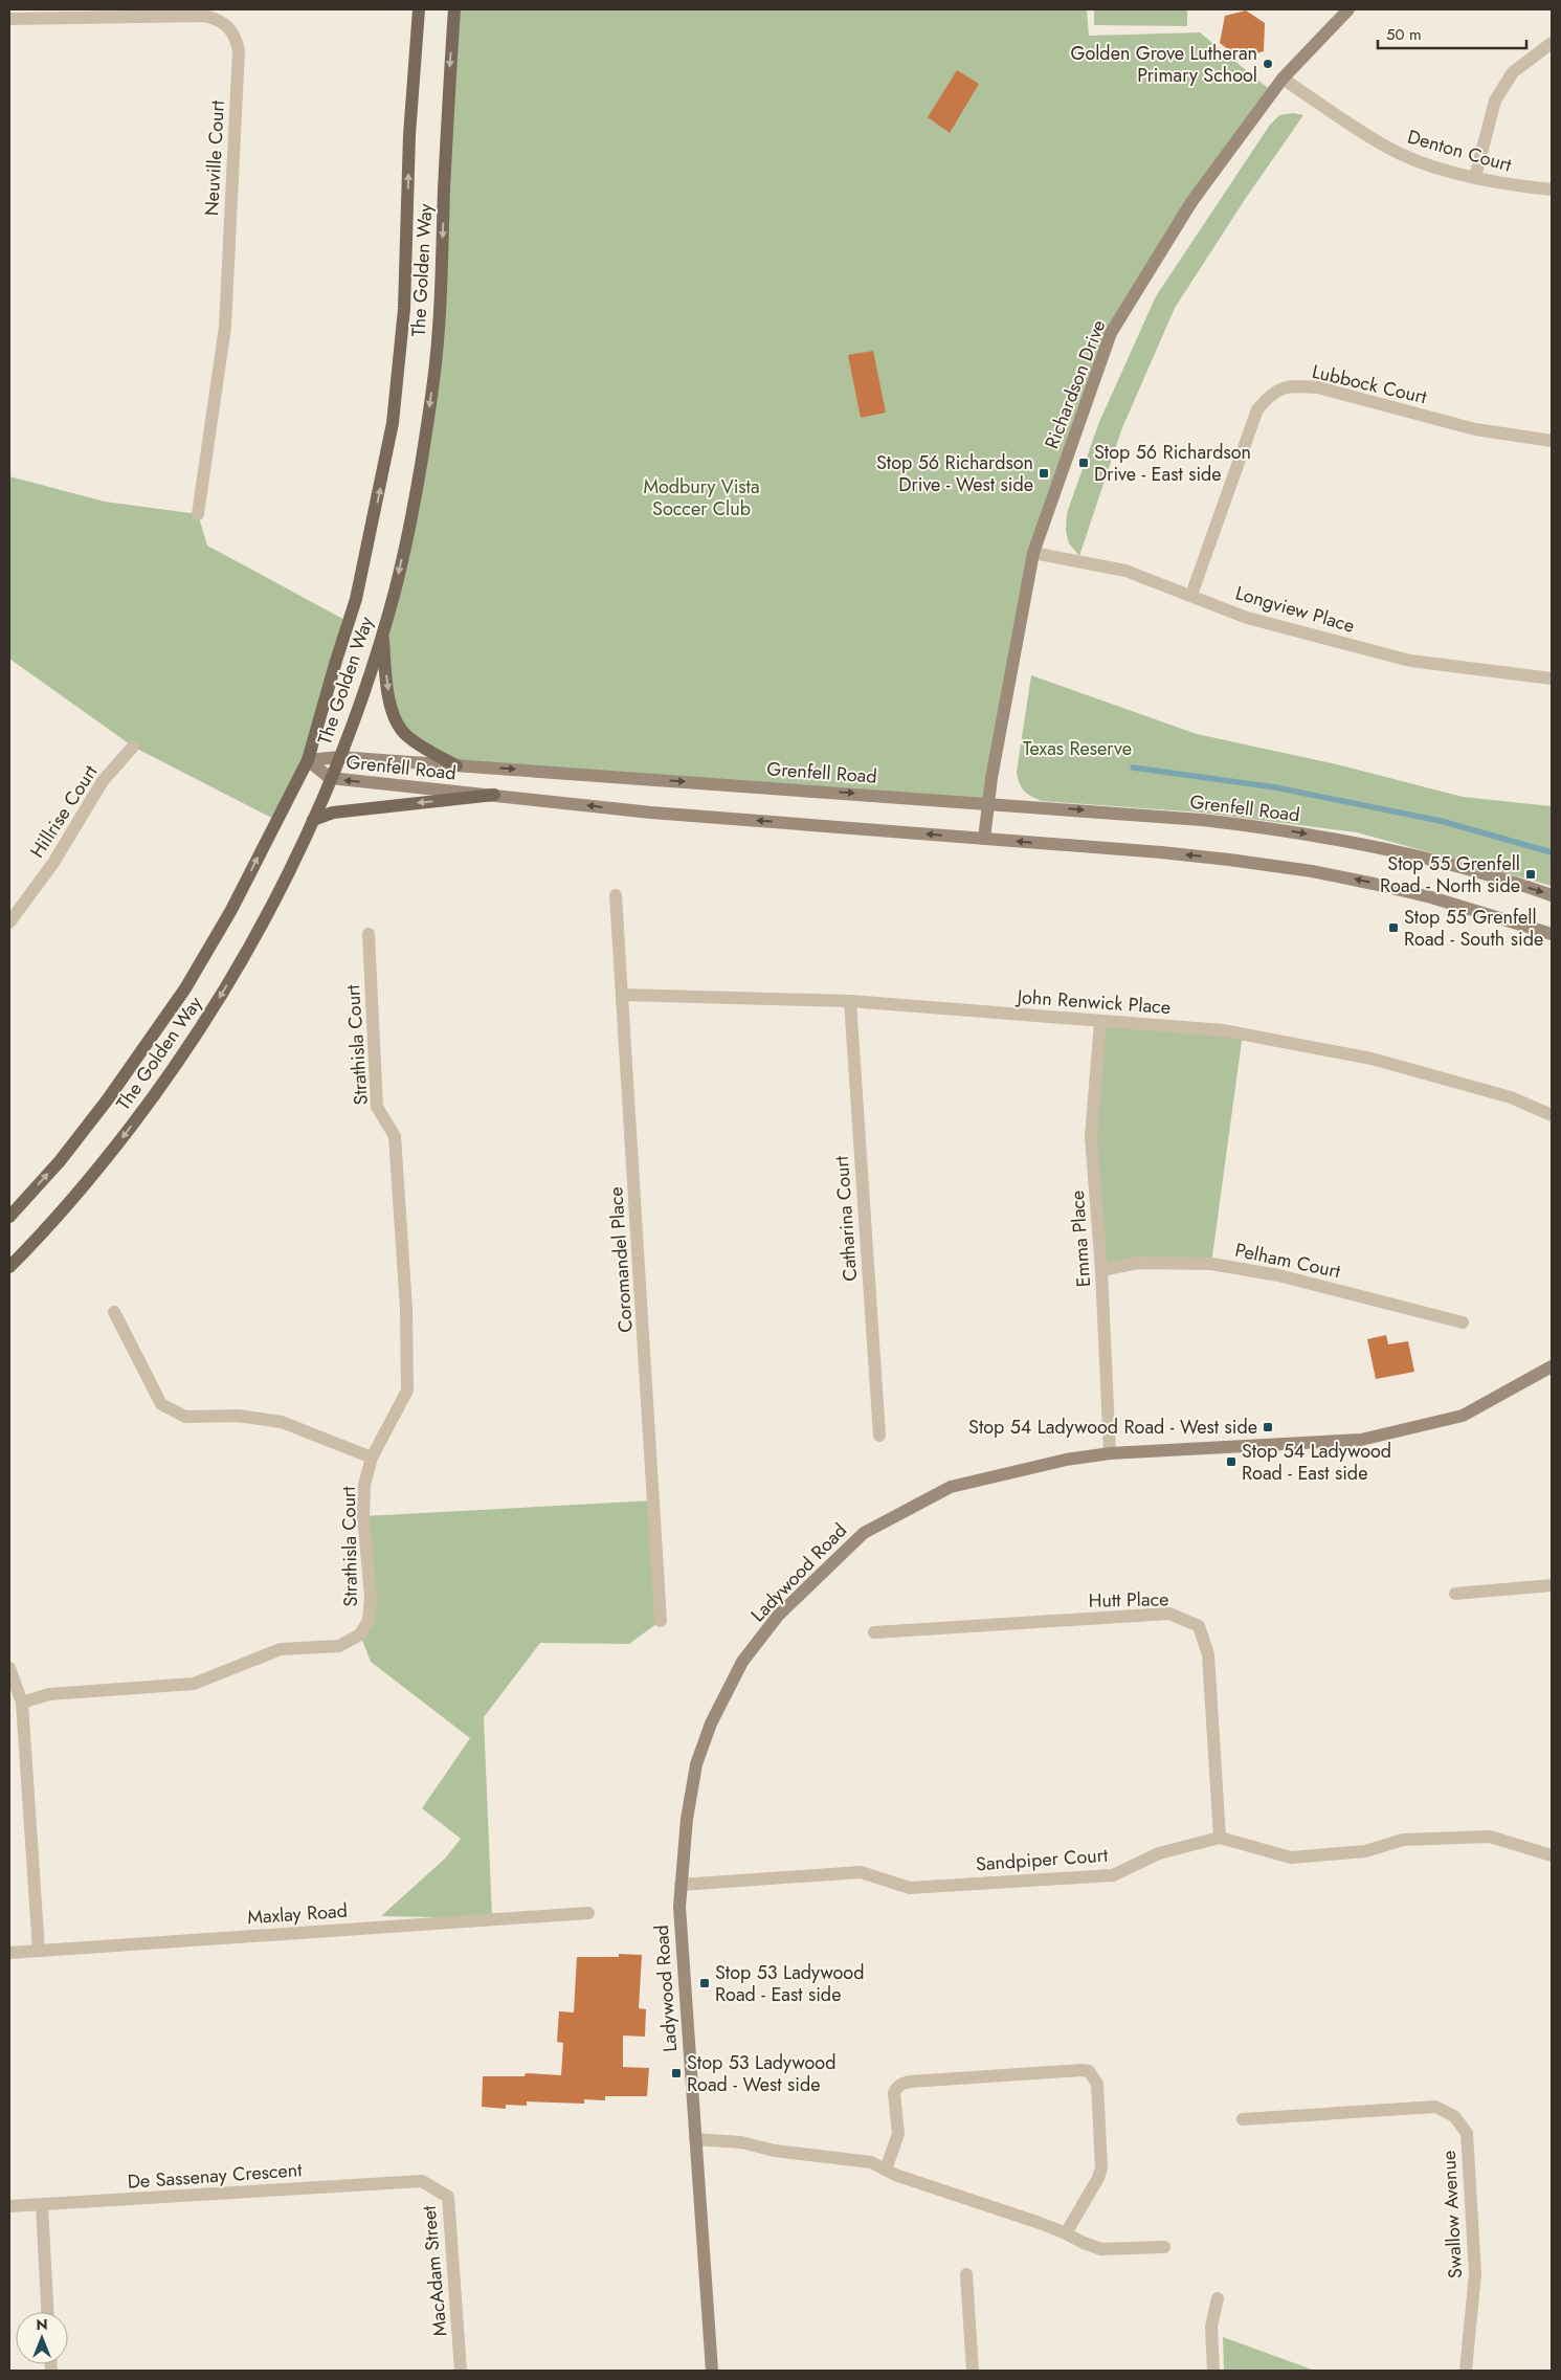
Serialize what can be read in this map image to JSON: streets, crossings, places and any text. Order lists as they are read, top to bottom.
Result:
{
  "streets": {
    "main road": ["The Golden Way"],
    "street": [
      "Denton Court",
      "Neuville Court",
      "Richardson Drive",
      "Lubbock Court",
      "Longview Place",
      "Grenfell Road",
      "Hillrise Court",
      "John Renwick Place",
      "Strathisla Court",
      "Catharina Court",
      "Emma Place",
      "Coromandel Place",
      "Pelham Court",
      "Ladywood Road",
      "Hutt Place",
      "Sandpiper Court",
      "Maxlay Road",
      "De Sassenay Crescent",
      "Swallow Avenue",
      "MacAdam Street"
    ]
  },
  "crossings": [
    ["Denton Court", "Richardson Drive"],
    ["The Golden Way", "Grenfell Road"],
    ["Richardson Drive", "Longview Place"],
    ["Richardson Drive", "Grenfell Road"],
    ["Lubbock Court", "Longview Place"],
    ["John Renwick Place", "Catharina Court"],
    ["John Renwick Place", "Emma Place"],
    ["John Renwick Place", "Coromandel Place"],
    ["Emma Place", "Pelham Court"],
    ["Emma Place", "Ladywood Road"],
    ["Ladywood Road", "Sandpiper Court"],
    ["Hutt Place", "Sandpiper Court"],
    ["De Sassenay Crescent", "MacAdam Street"]
  ],
  "parks": ["Modbury Vista Soccer Club", "Texas Reserve"],
  "places": {
    "other": ["Golden Grove Lutheran Primary School"],
    "transit": [
      "Stop 56 Richardson Drive - East side",
      "Stop 56 Richardson Drive - West side",
      "Stop 55 Grenfell Road - North side",
      "Stop 55 Grenfell Road - South side",
      "Stop 54 Ladywood Road - West side",
      "Stop 54 Ladywood Road - East side",
      "Stop 53 Ladywood Road - East side",
      "Stop 53 Ladywood Road - West side"
    ]
  },
  "scale_bar": "50 m",
  "north": "top"
}
